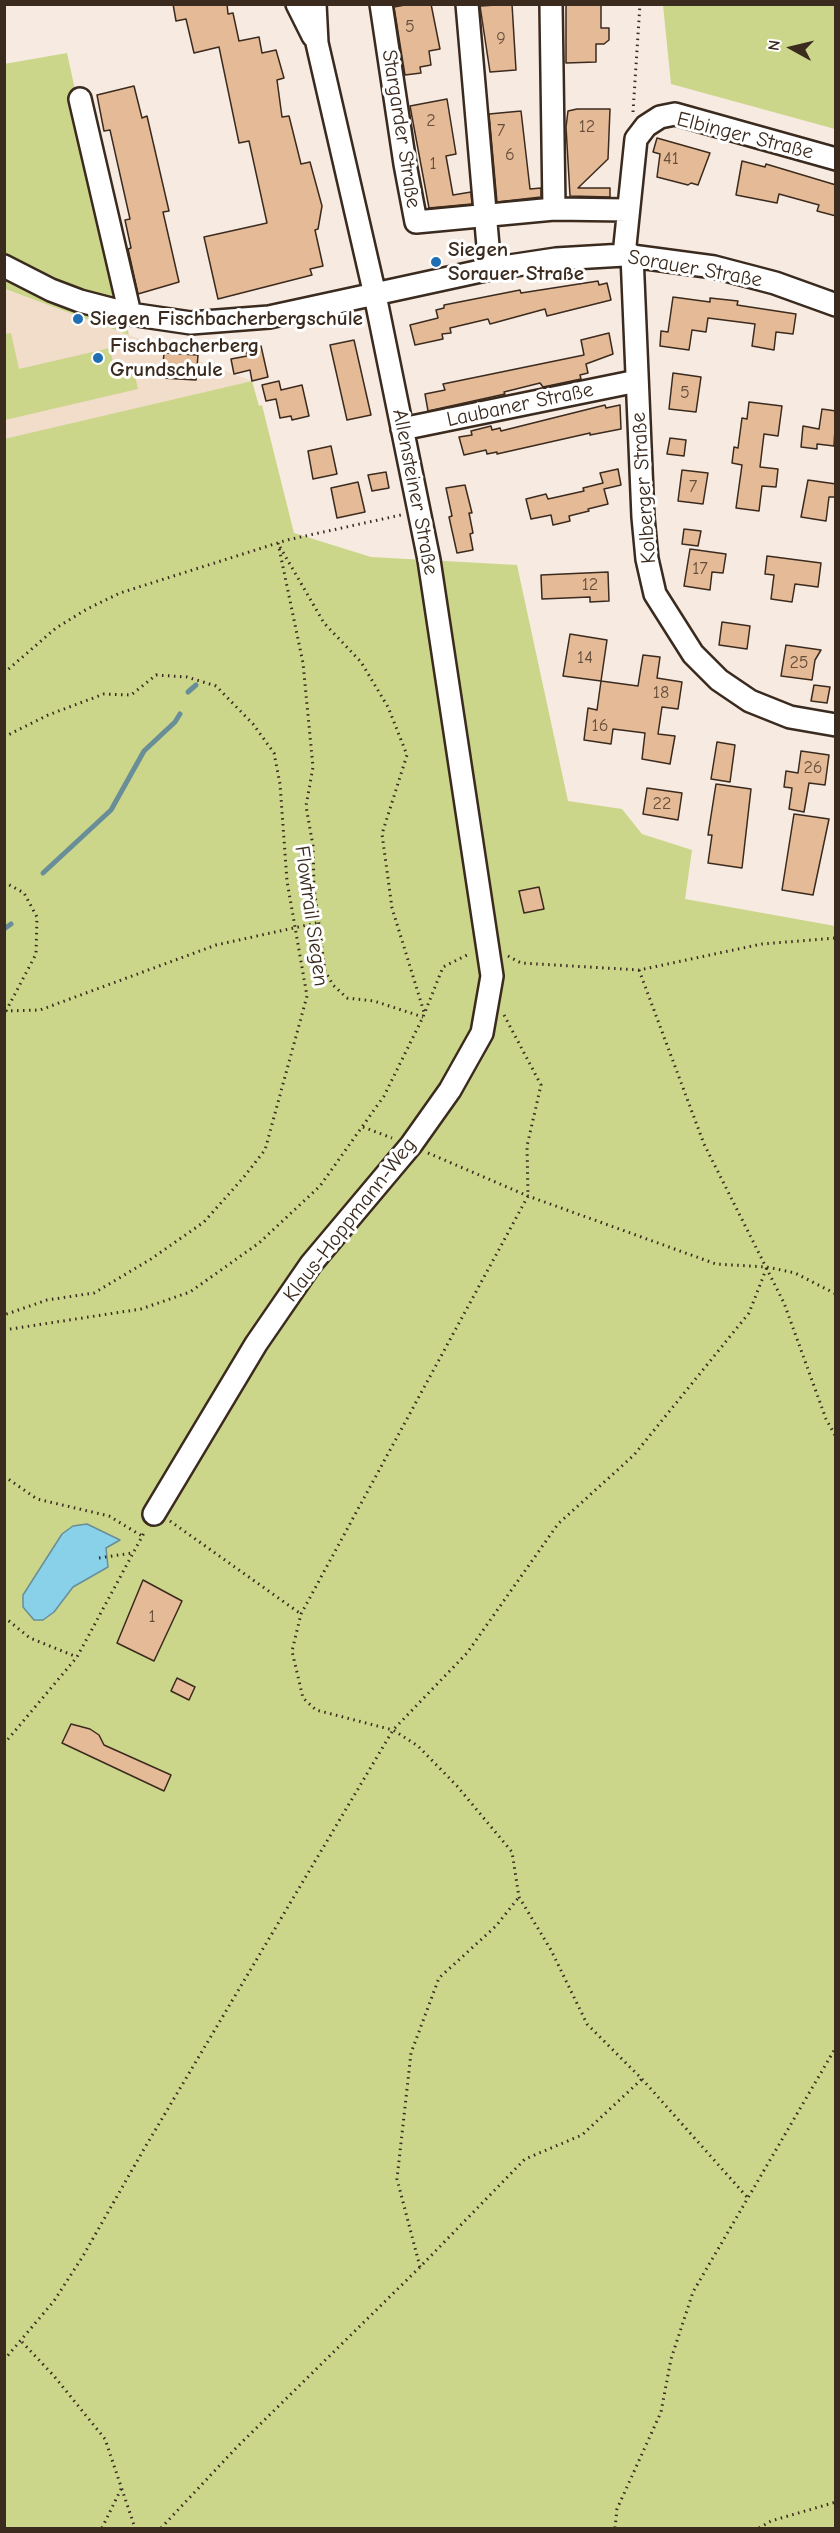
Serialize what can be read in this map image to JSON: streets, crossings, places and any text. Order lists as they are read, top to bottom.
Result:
{
  "streets": {
    "street": [
      "Stargarder Straße",
      "Elbinger Straße",
      "Sorauer Straße",
      "Laubaner Straße",
      "Kolberger Straße",
      "Allensteiner Straße",
      "Klaus-Hoppmann-Weg"
    ],
    "path": ["Flowtrail Siegen"]
  },
  "crossings": [
    ["Stargarder Straße", "Elbinger Straße"],
    ["Elbinger Straße", "Sorauer Straße"],
    ["Elbinger Straße", "Kolberger Straße"],
    ["Sorauer Straße", "Kolberger Straße"],
    ["Sorauer Straße", "Allensteiner Straße"],
    ["Laubaner Straße", "Kolberger Straße"],
    ["Laubaner Straße", "Allensteiner Straße"],
    ["Allensteiner Straße", "Klaus-Hoppmann-Weg"]
  ],
  "places": ["Siegen Sorauer Straße", "Siegen Fischbacherbergschule", "Fischbacherberg Grundschule"],
  "house_numbers": [
    "5",
    "9",
    "2",
    "12",
    "7",
    "6",
    "41",
    "1",
    "5",
    "7",
    "17",
    "12",
    "14",
    "25",
    "18",
    "16",
    "26",
    "22",
    "1"
  ],
  "north": "left"
}
